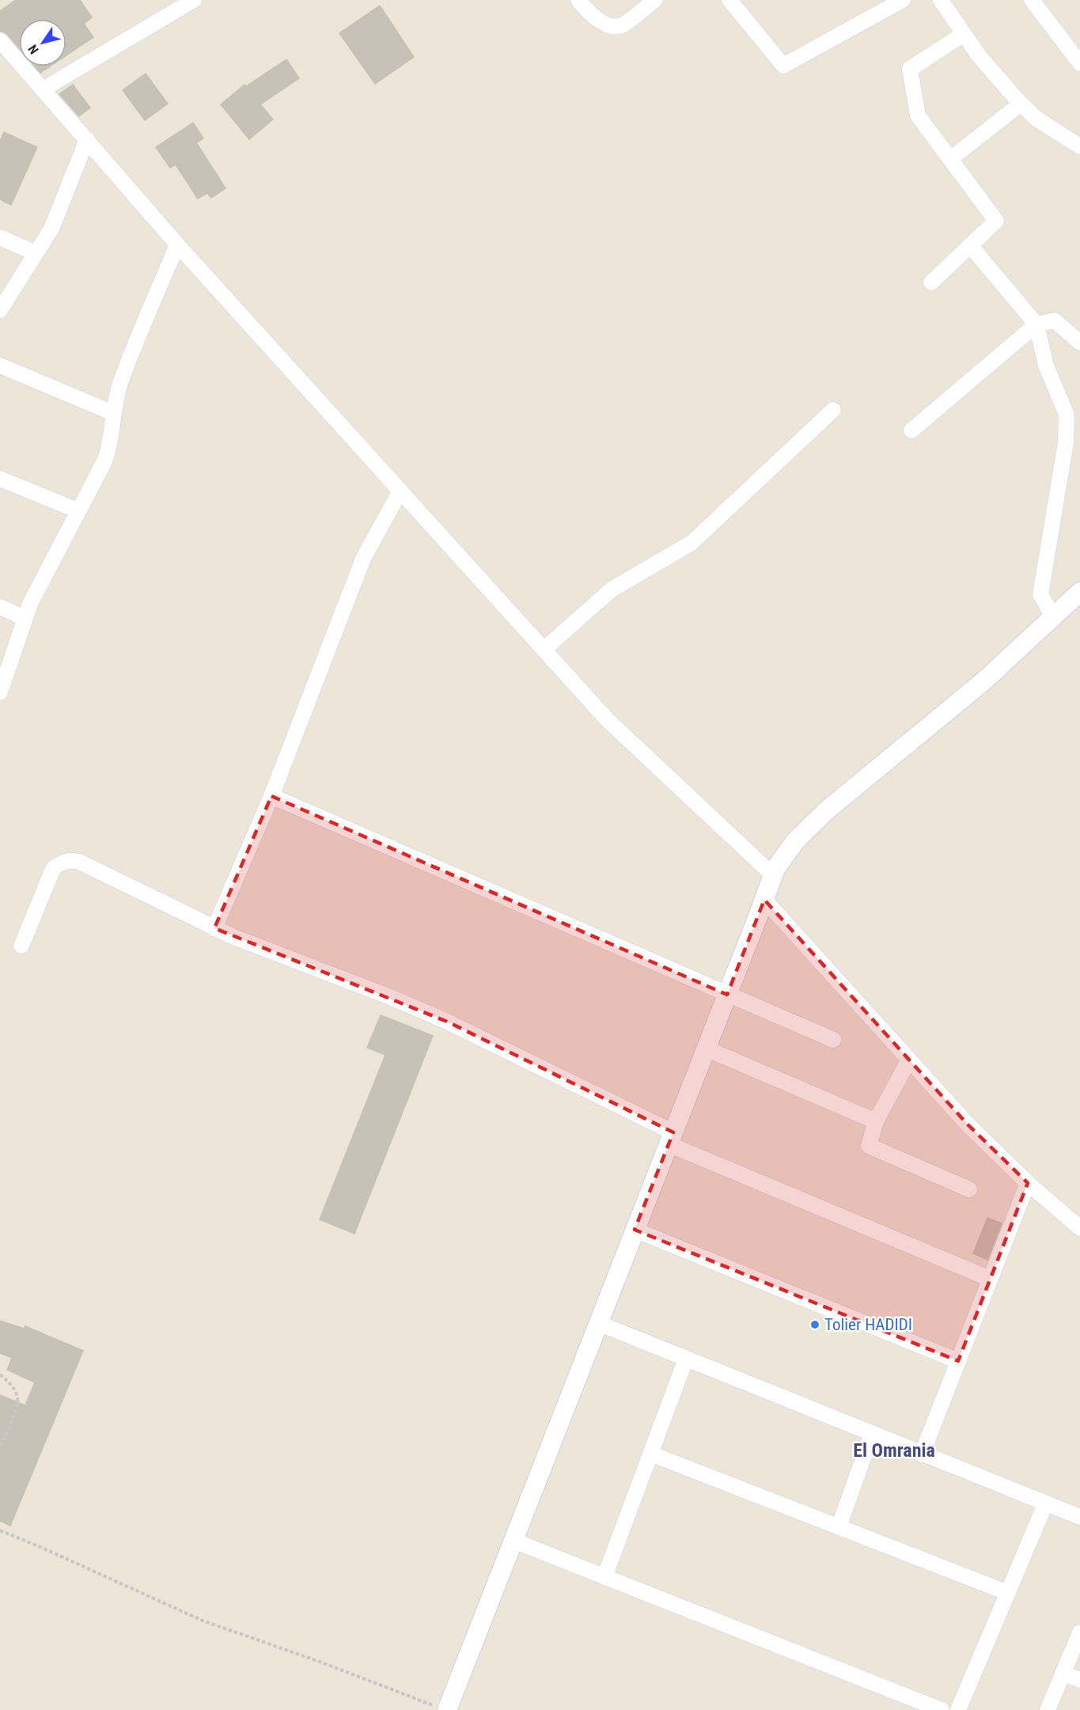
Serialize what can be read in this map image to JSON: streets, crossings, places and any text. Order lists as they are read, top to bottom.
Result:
{
  "districts": ["El Omrania"],
  "places": ["Tolier HADIDI"],
  "north": "bottom left"
}
